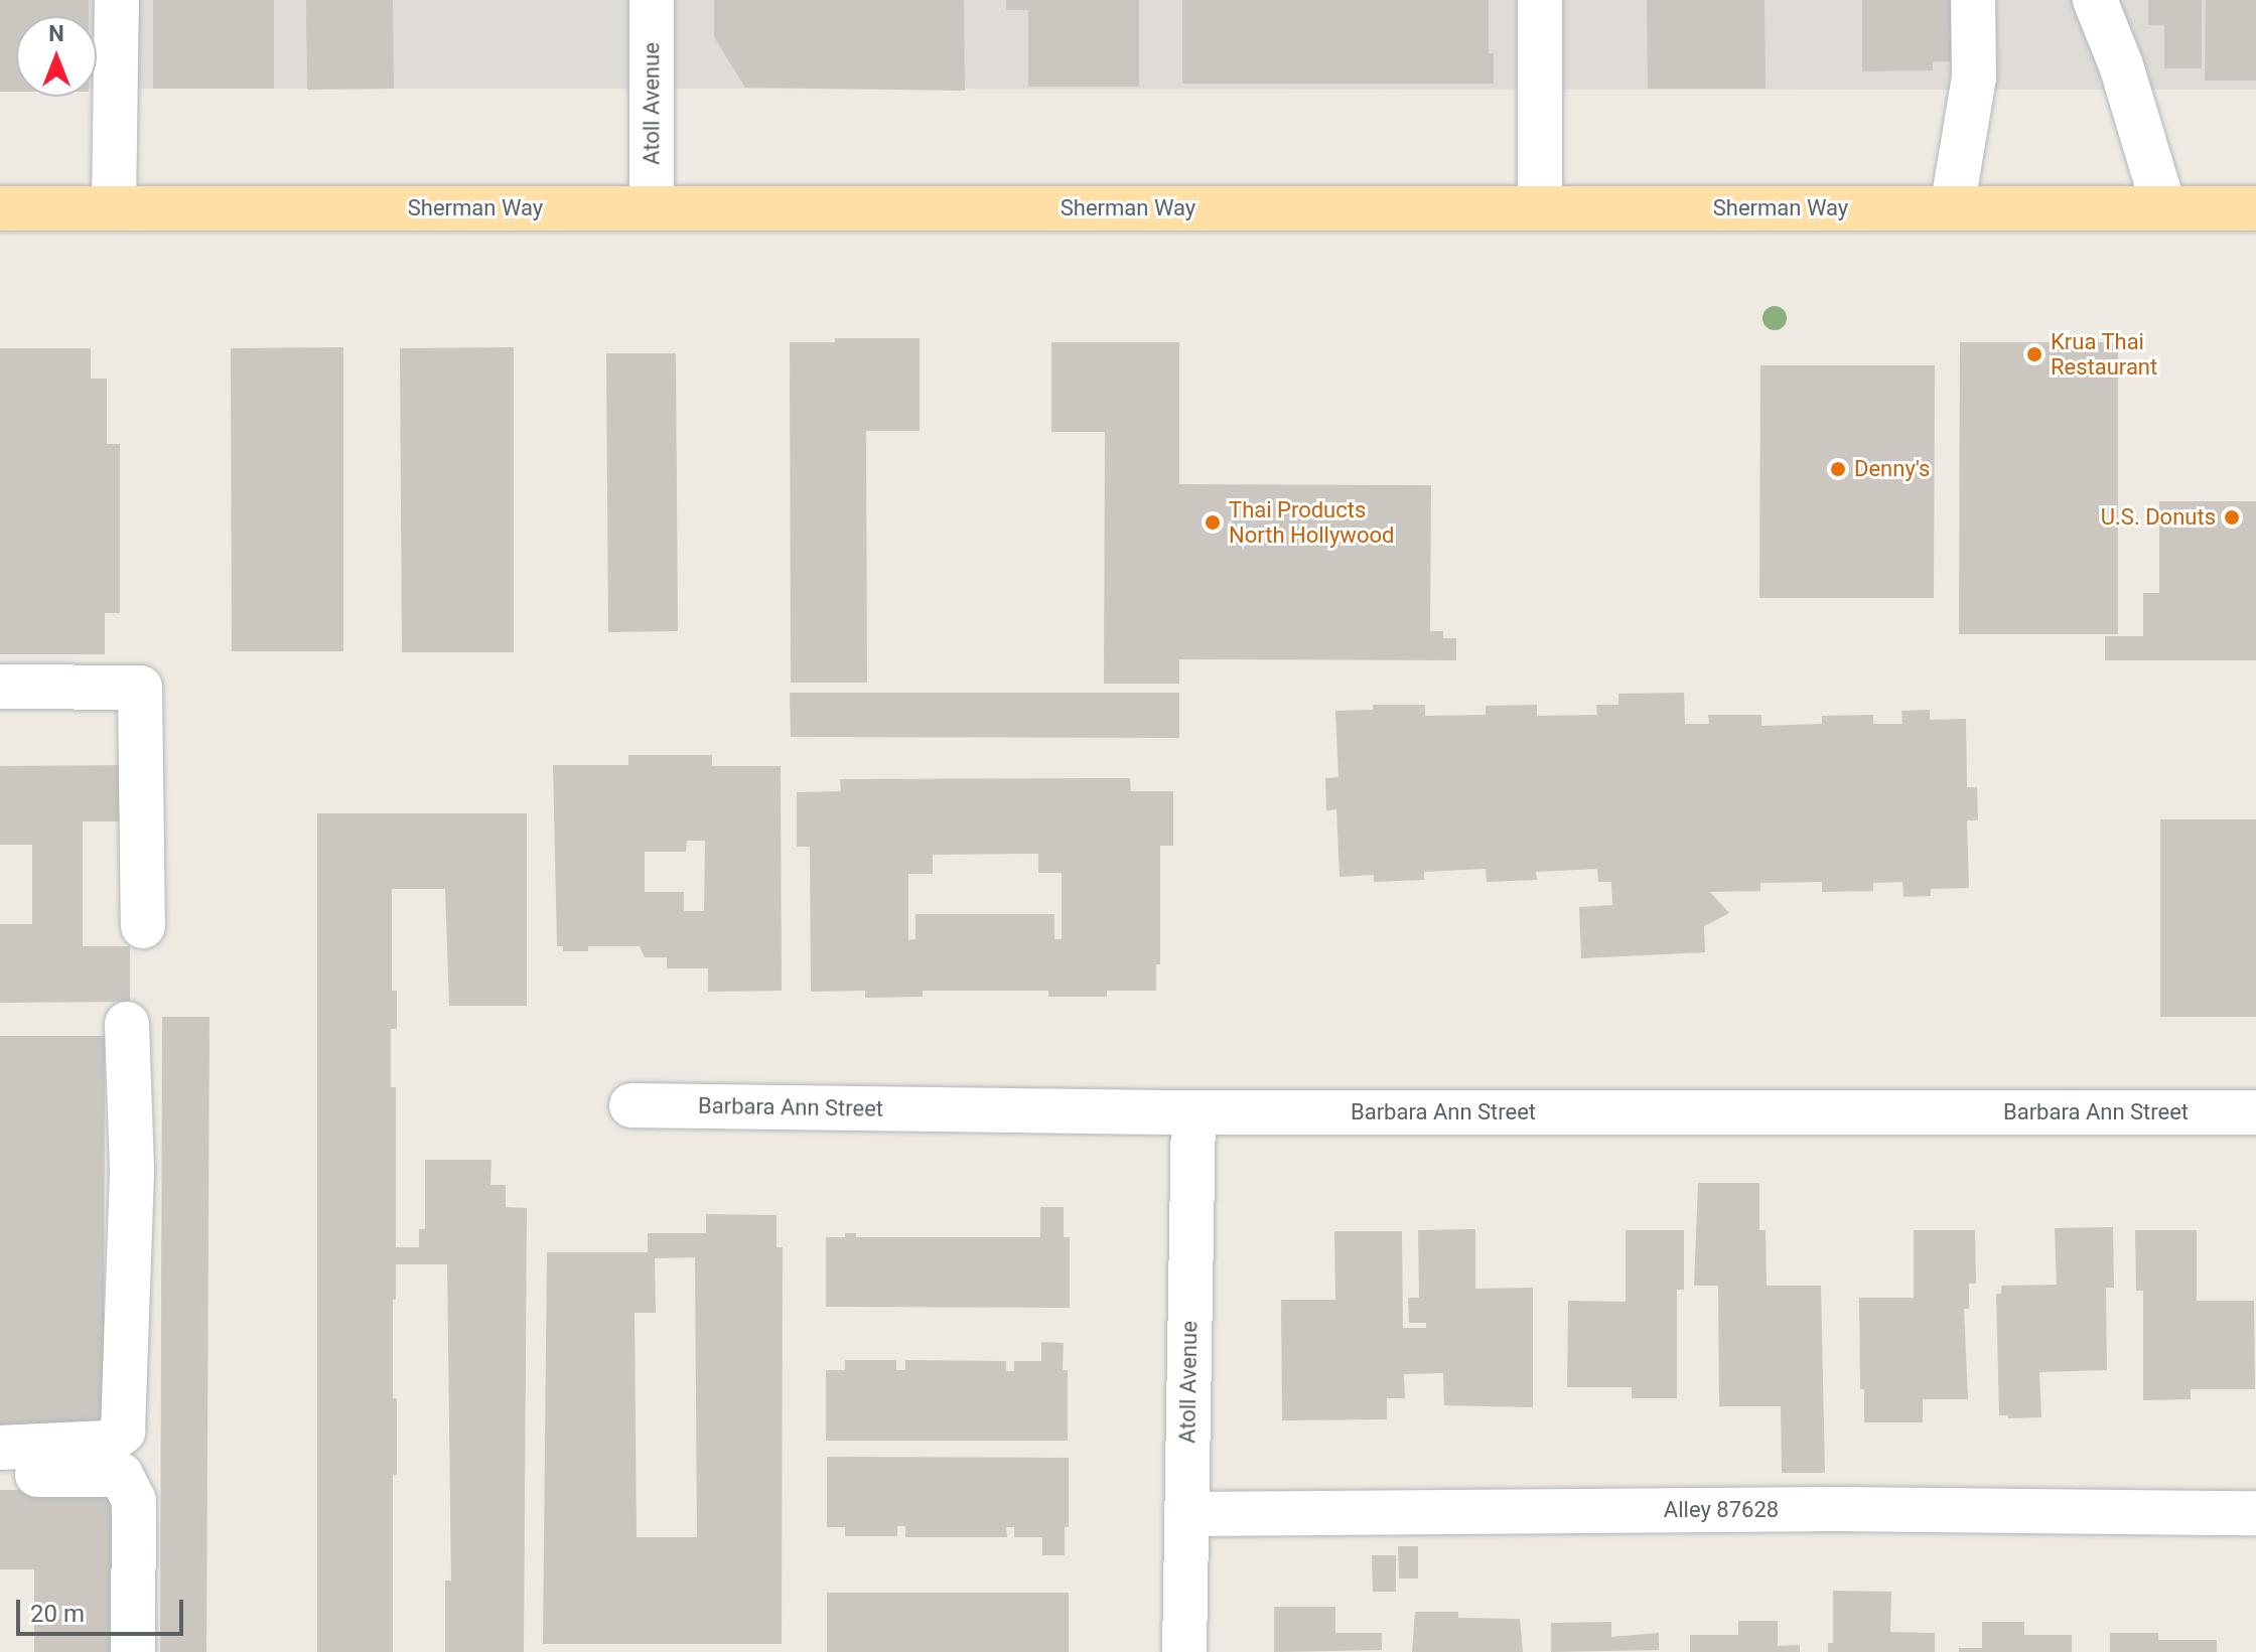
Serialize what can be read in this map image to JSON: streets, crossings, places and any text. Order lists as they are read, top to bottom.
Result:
{
  "streets": {
    "main road": ["Sherman Way"],
    "street": ["Atoll Avenue", "Barbara Ann Street", "Alley 87628"]
  },
  "crossings": [
    ["Atoll Avenue", "Sherman Way"],
    ["Atoll Avenue", "Barbara Ann Street"],
    ["Atoll Avenue", "Alley 87628"]
  ],
  "places": [
    "Krua Thai Restaurant",
    "Denny's",
    "U.S. Donuts",
    "Thai Products North Hollywood"
  ],
  "scale_bar": "20 m",
  "north": "top"
}
